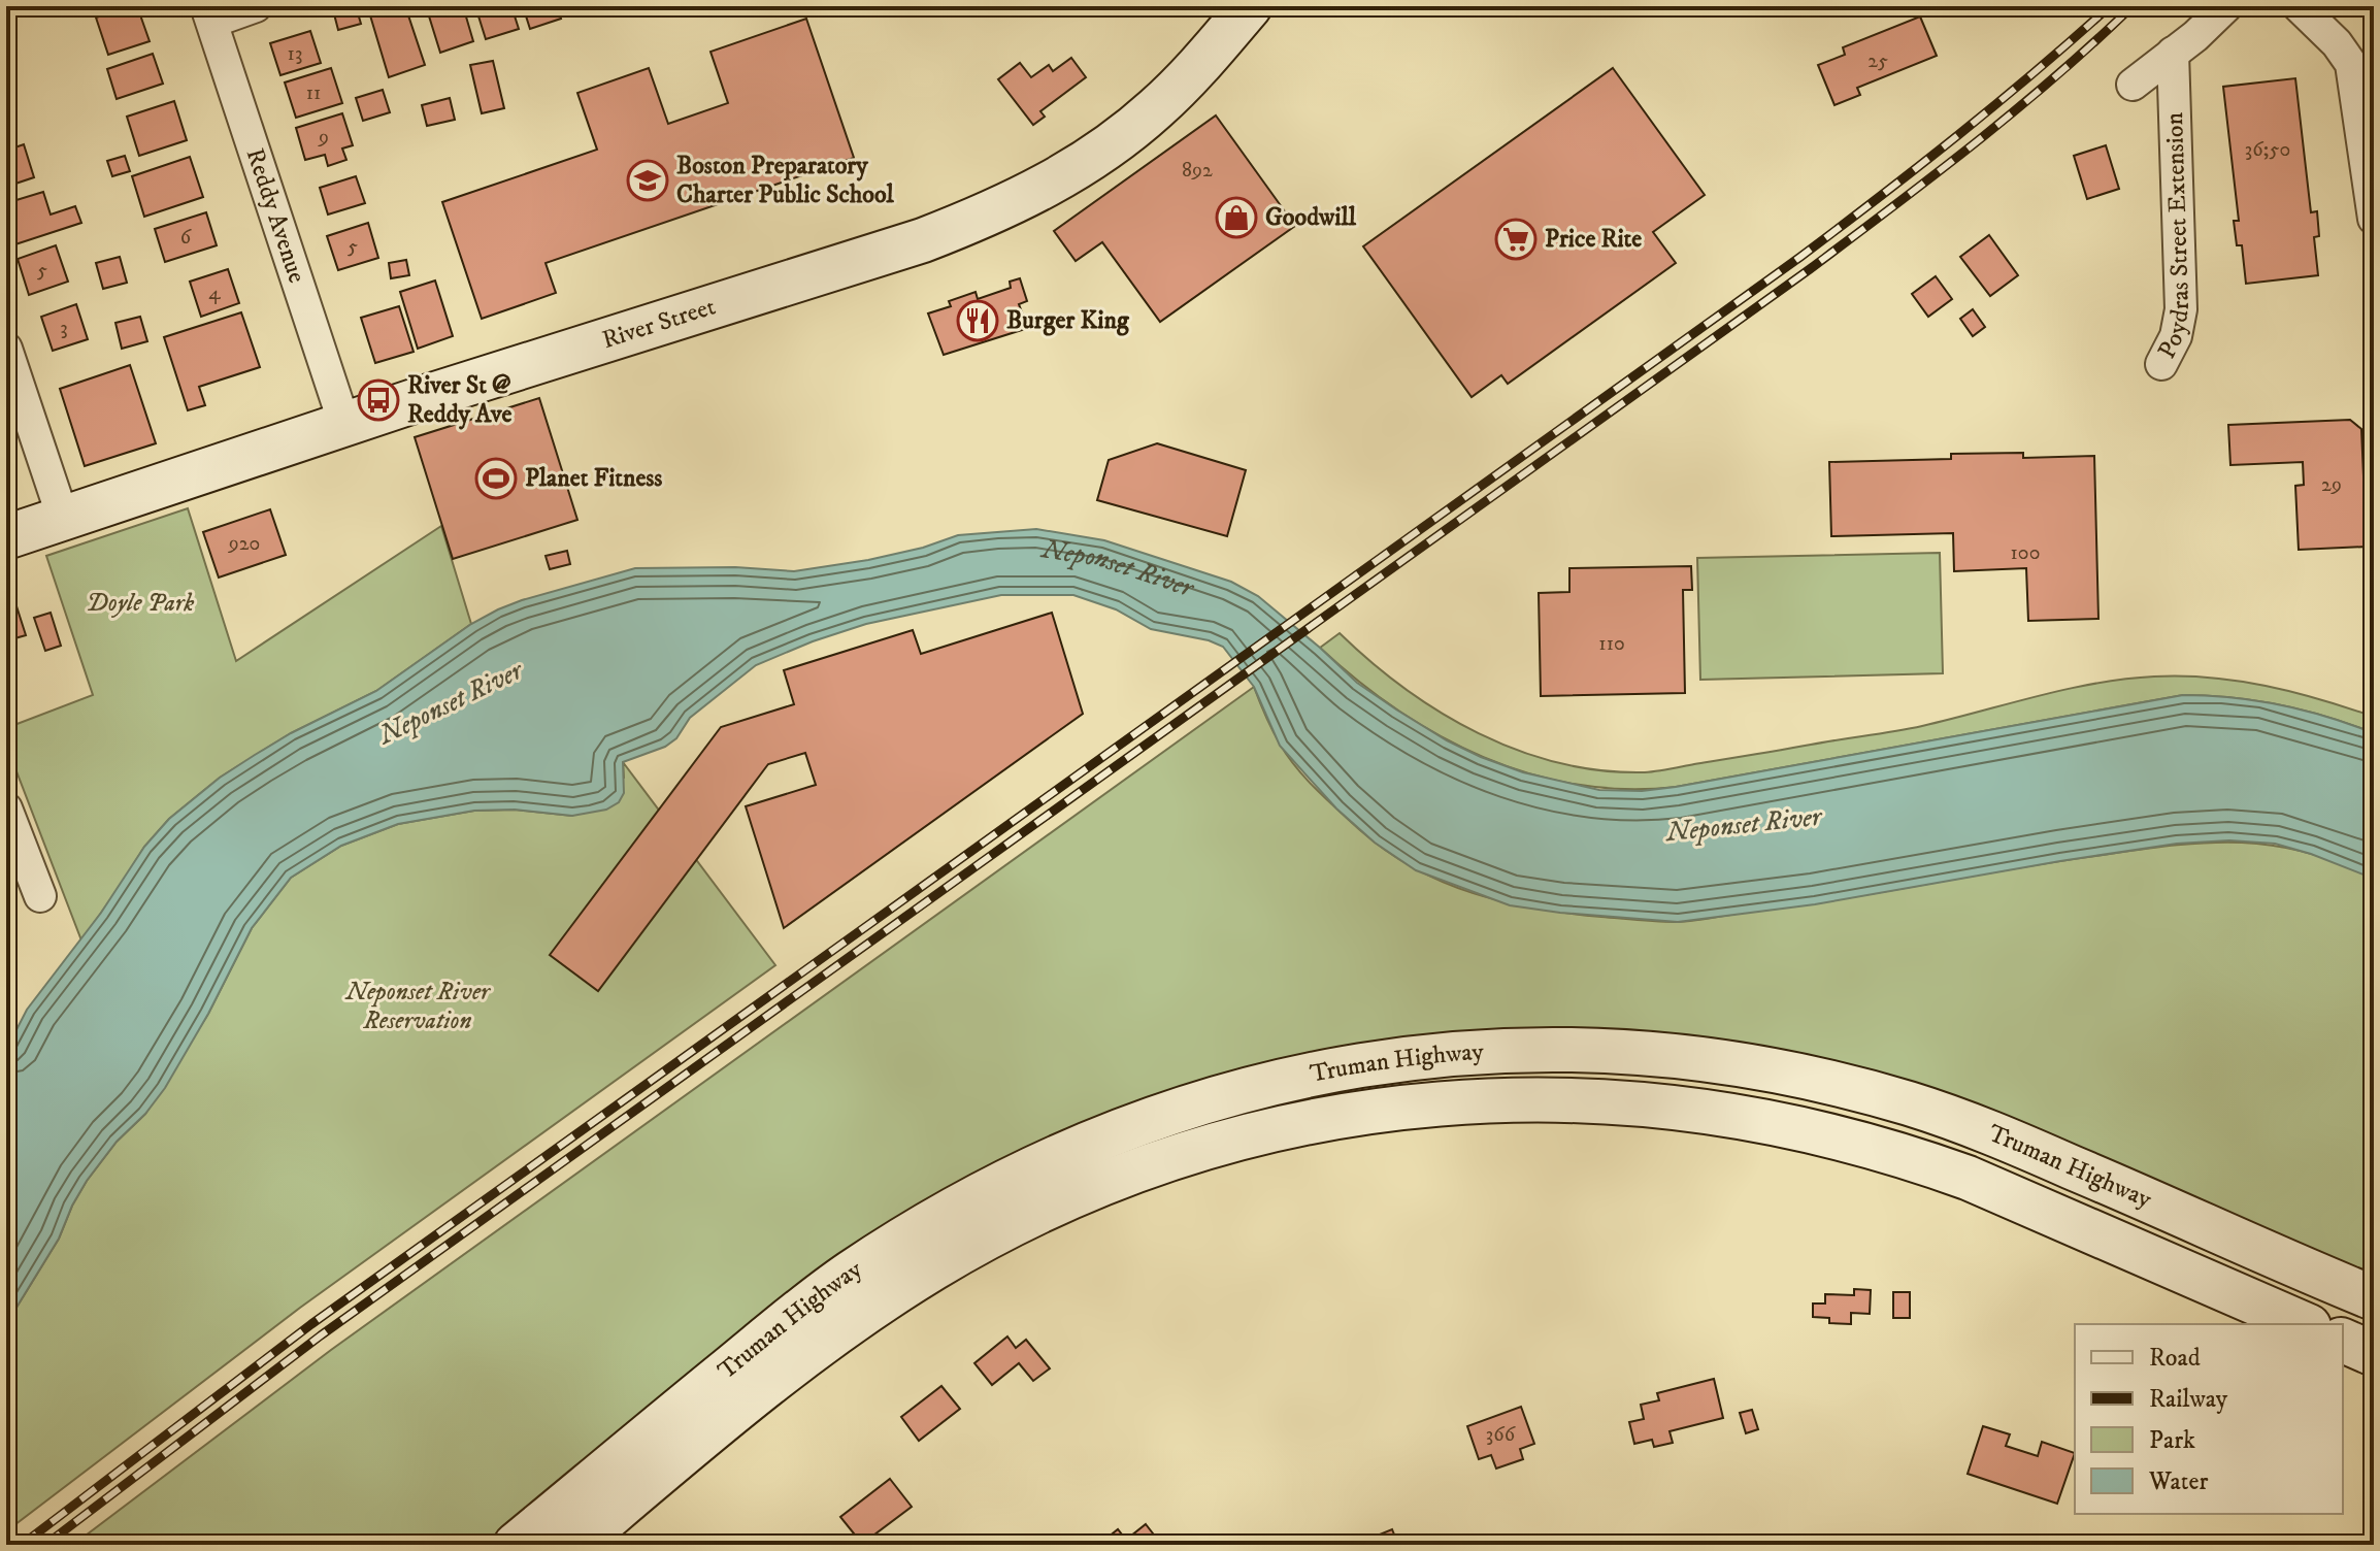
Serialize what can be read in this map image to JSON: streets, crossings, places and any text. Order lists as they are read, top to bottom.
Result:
{
  "streets": {
    "main road": ["River Street", "Truman Highway"],
    "street": ["Reddy Avenue", "Poydras Street Extension"]
  },
  "crossings": [
    ["Reddy Avenue", "River Street"]
  ],
  "water": ["Neponset River"],
  "parks": ["Doyle Park", "Neponset River Reservation"],
  "places": {
    "school or university": ["Boston Preparatory Charter Public School"],
    "shop": ["Goodwill"],
    "supermarket": ["Price Rite"],
    "restaurant": ["Burger King"],
    "bus stop": ["River St @ Reddy Ave"],
    "sports": ["Planet Fitness"]
  },
  "house_numbers": [
    "13",
    "25",
    "11",
    "9",
    "36;50",
    "892",
    "6",
    "5",
    "5",
    "4",
    "3",
    "29",
    "920",
    "100",
    "110",
    "366"
  ],
  "legend": [
    "Road",
    "Railway",
    "Park",
    "Water"
  ]
}
